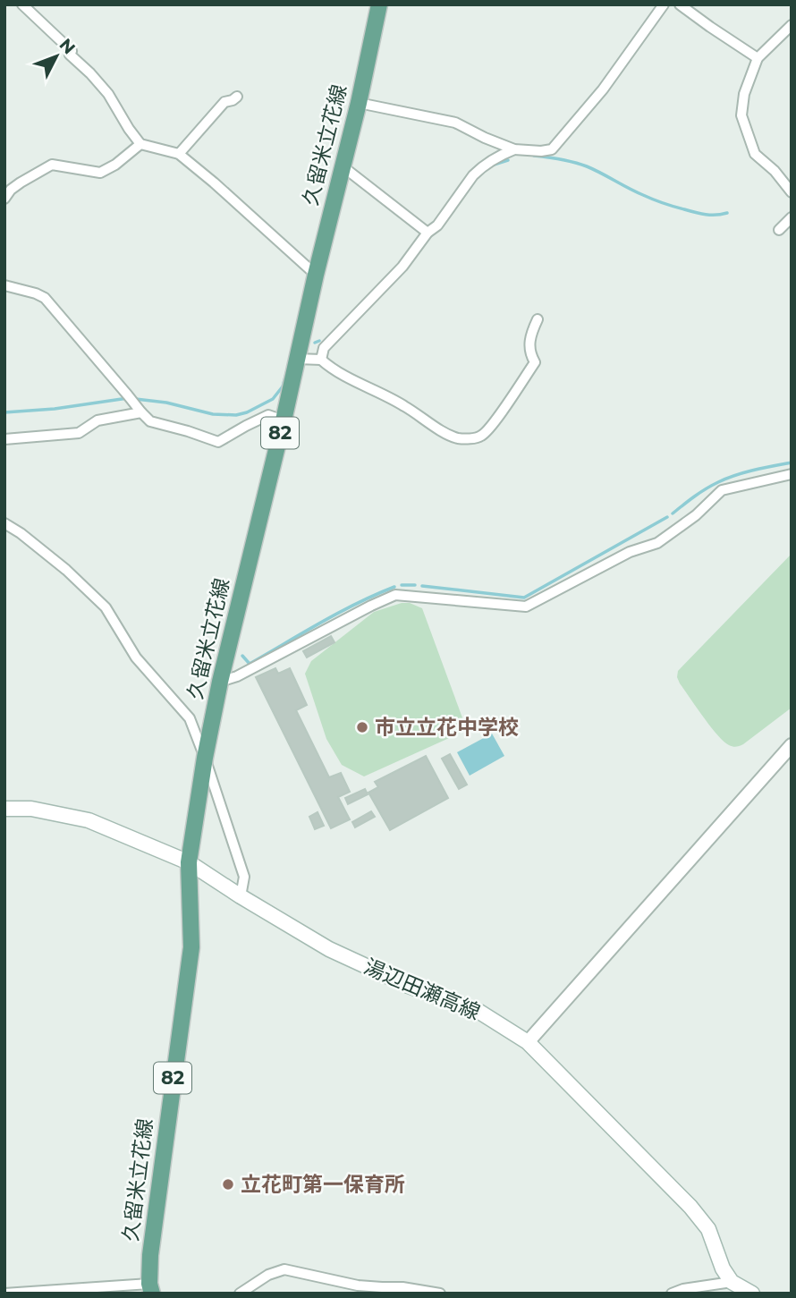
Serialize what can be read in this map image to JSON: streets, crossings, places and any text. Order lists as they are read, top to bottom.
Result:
{
  "streets": {
    "main road": ["久留米立花線", "82", "湯辺田瀬高線"]
  },
  "crossings": [
    ["久留米立花線", "湯辺田瀬高線"]
  ],
  "places": ["市立立花中学校", "立花町第一保育所"],
  "north": "top right"
}
